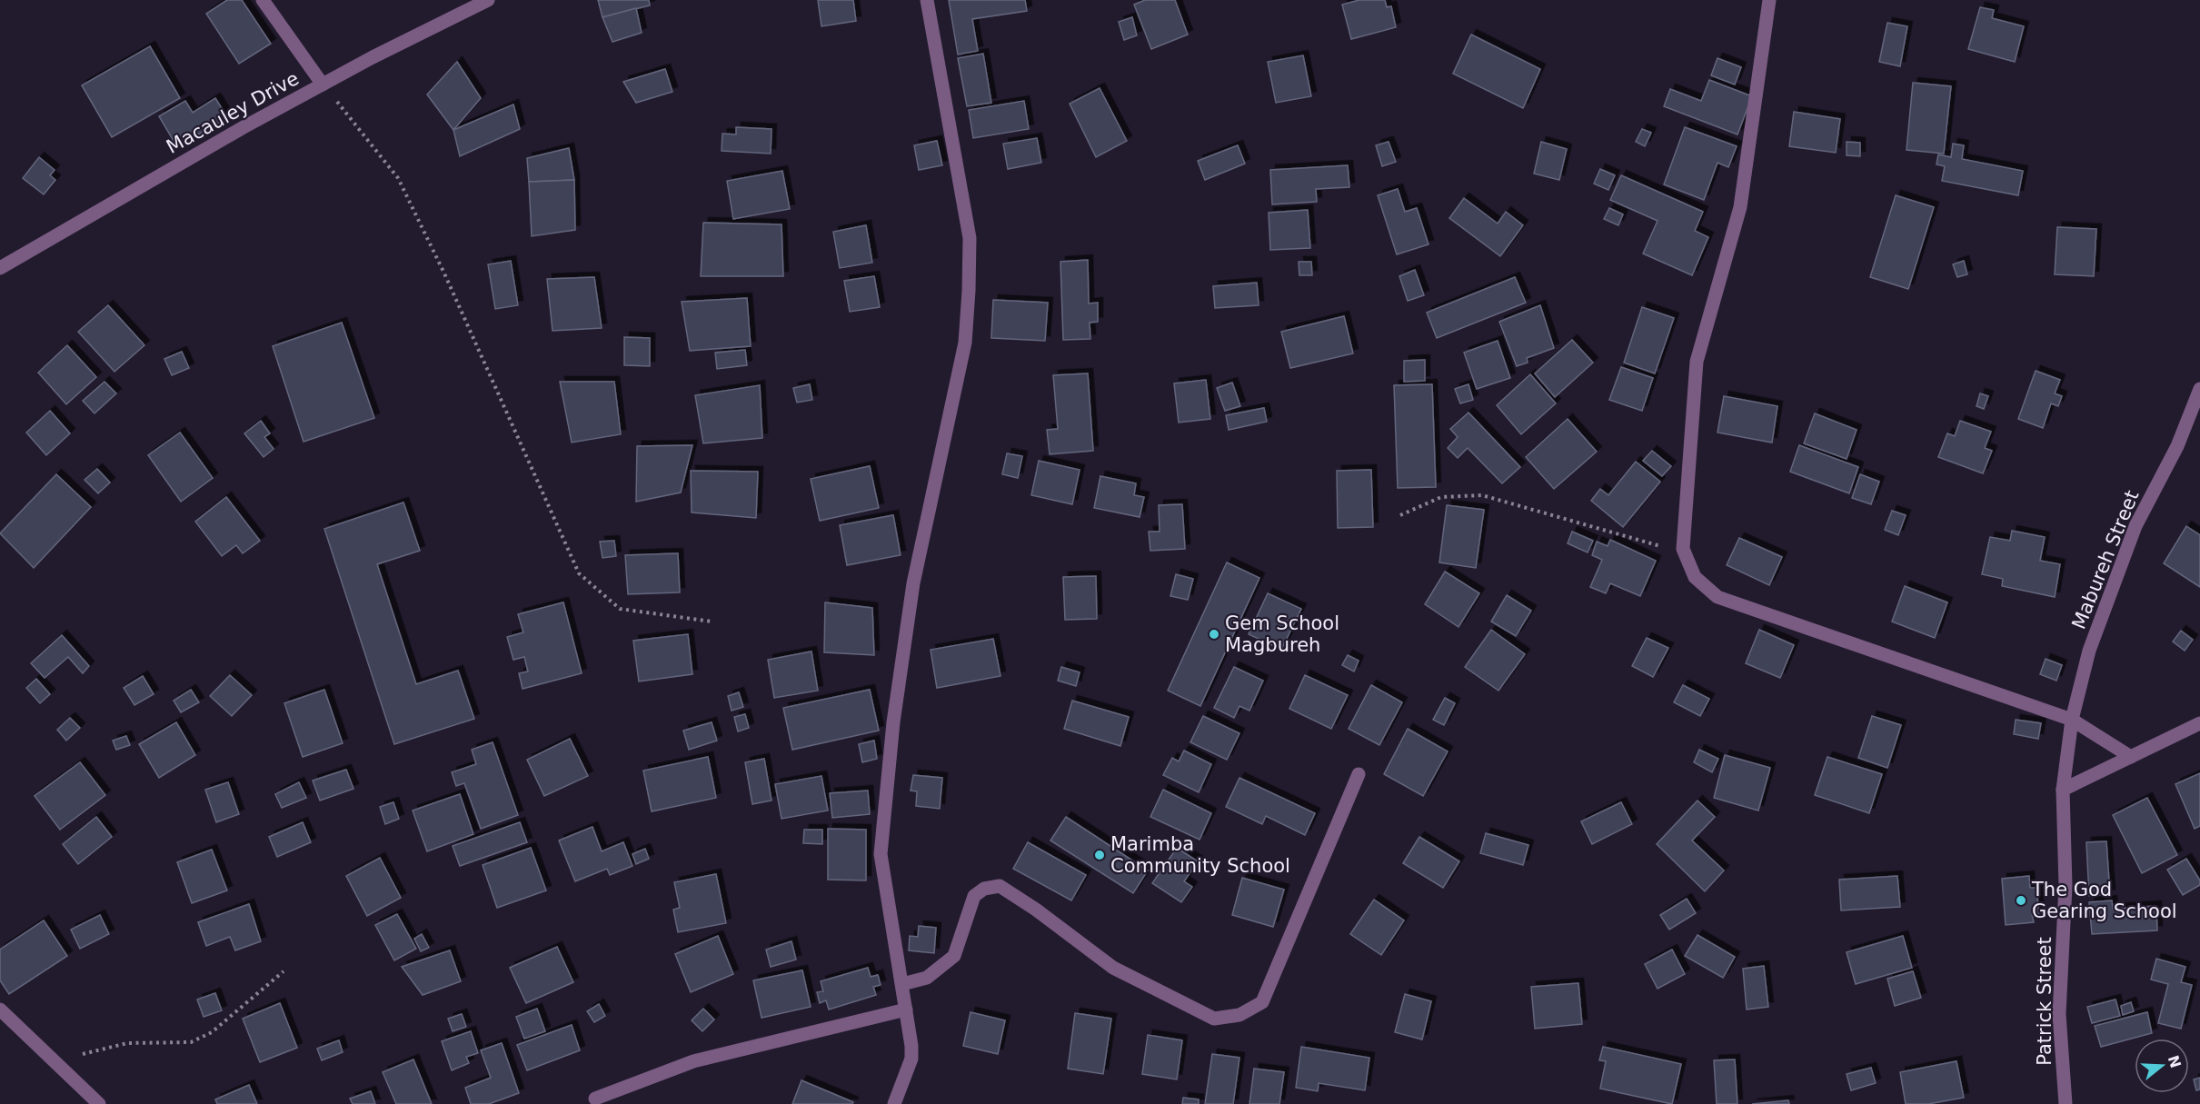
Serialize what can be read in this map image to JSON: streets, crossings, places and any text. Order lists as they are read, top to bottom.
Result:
{
  "streets": {
    "street": ["Macauley Drive", "Mabureh Street", "Patrick Street"]
  },
  "crossings": [
    ["Mabureh Street", "Patrick Street"]
  ],
  "places": ["Gem School Magbureh", "Marimba Community School", "The God Gearing School"],
  "north": "right"
}
